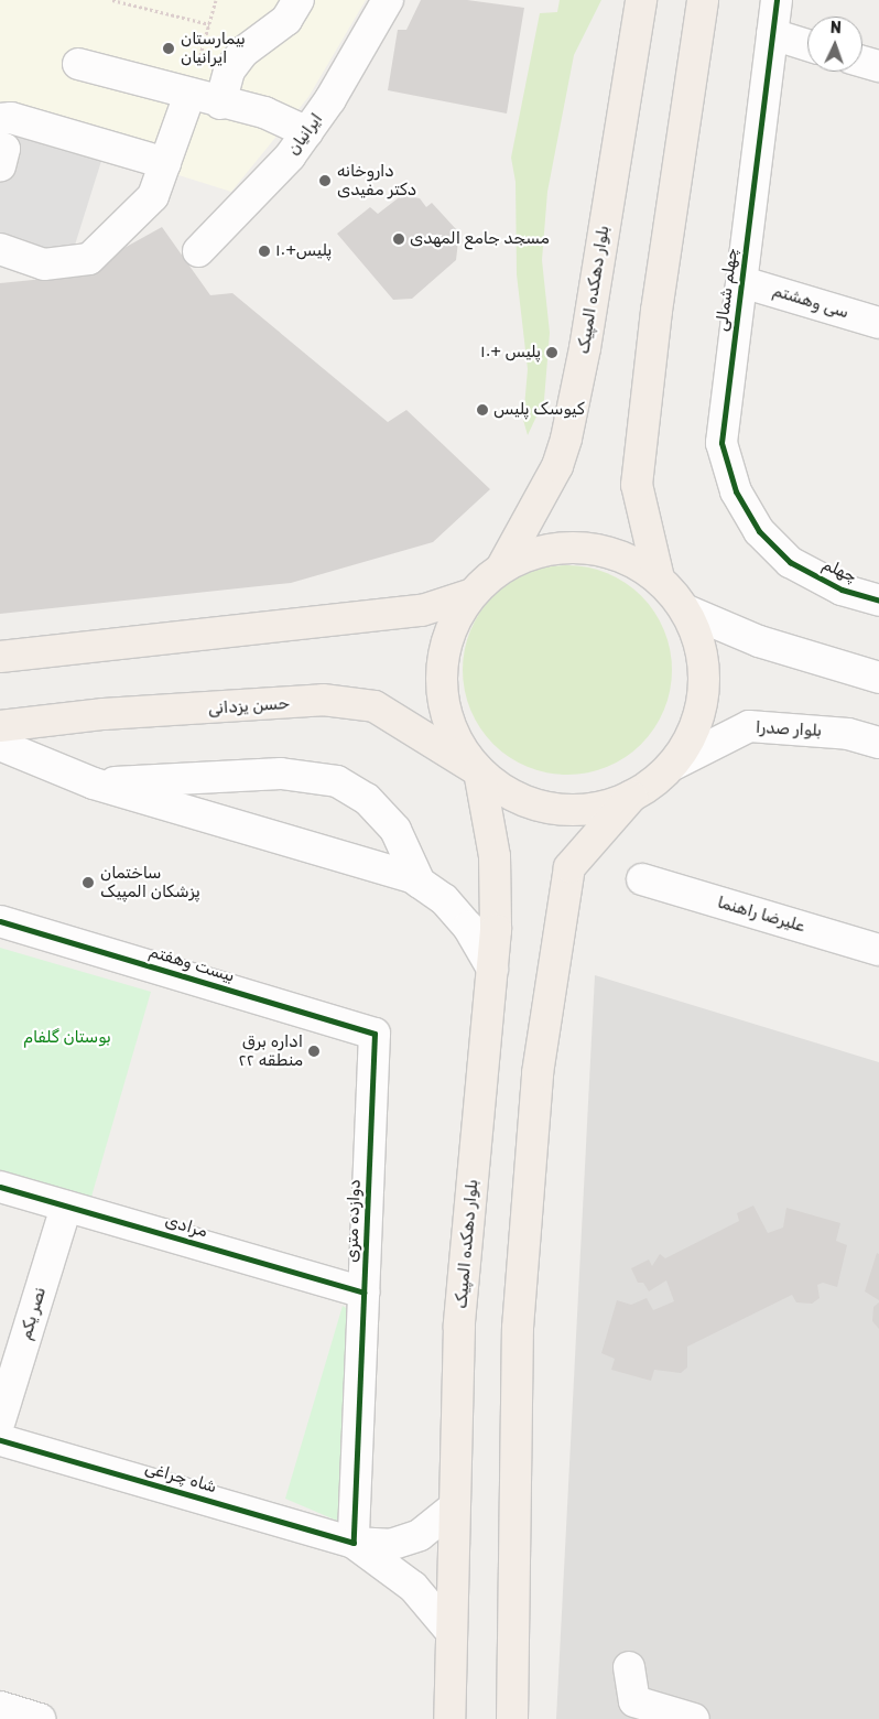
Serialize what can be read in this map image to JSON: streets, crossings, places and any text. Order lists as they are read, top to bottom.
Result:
{
  "streets": {
    "main road": ["بلوار دهکده المپیک", "حسن یزدانی"],
    "street": [
      "ایرانیان",
      "چهلم شمالی",
      "سی وهشتم",
      "چهلم",
      "بلوار صدرا",
      "علیرضا راهنما",
      "بیست وهفتم",
      "دوازده متری",
      "مرادی",
      "نصر یکم",
      "شاه چراغی"
    ]
  },
  "crossings": [
    ["بلوار دهکده المپیک", "حسن یزدانی"],
    ["چهلم شمالی", "سی وهشتم"],
    ["چهلم شمالی", "چهلم"],
    ["بیست وهفتم", "دوازده متری"],
    ["دوازده متری", "مرادی"],
    ["دوازده متری", "شاه چراغی"],
    ["مرادی", "نصر یکم"]
  ],
  "parks": ["بوستان گلفام"],
  "places": [
    "بیمارستان ایرانیان",
    "داروخانه دکتر مفیدی",
    "مسجد جامع المهدی",
    "پلیس+۱۰",
    "پلیس +۱۰",
    "کیوسک پلیس",
    "ساختمان پزشکان المپیک",
    "اداره برق منطقه ۲۲"
  ],
  "north": "top"
}
